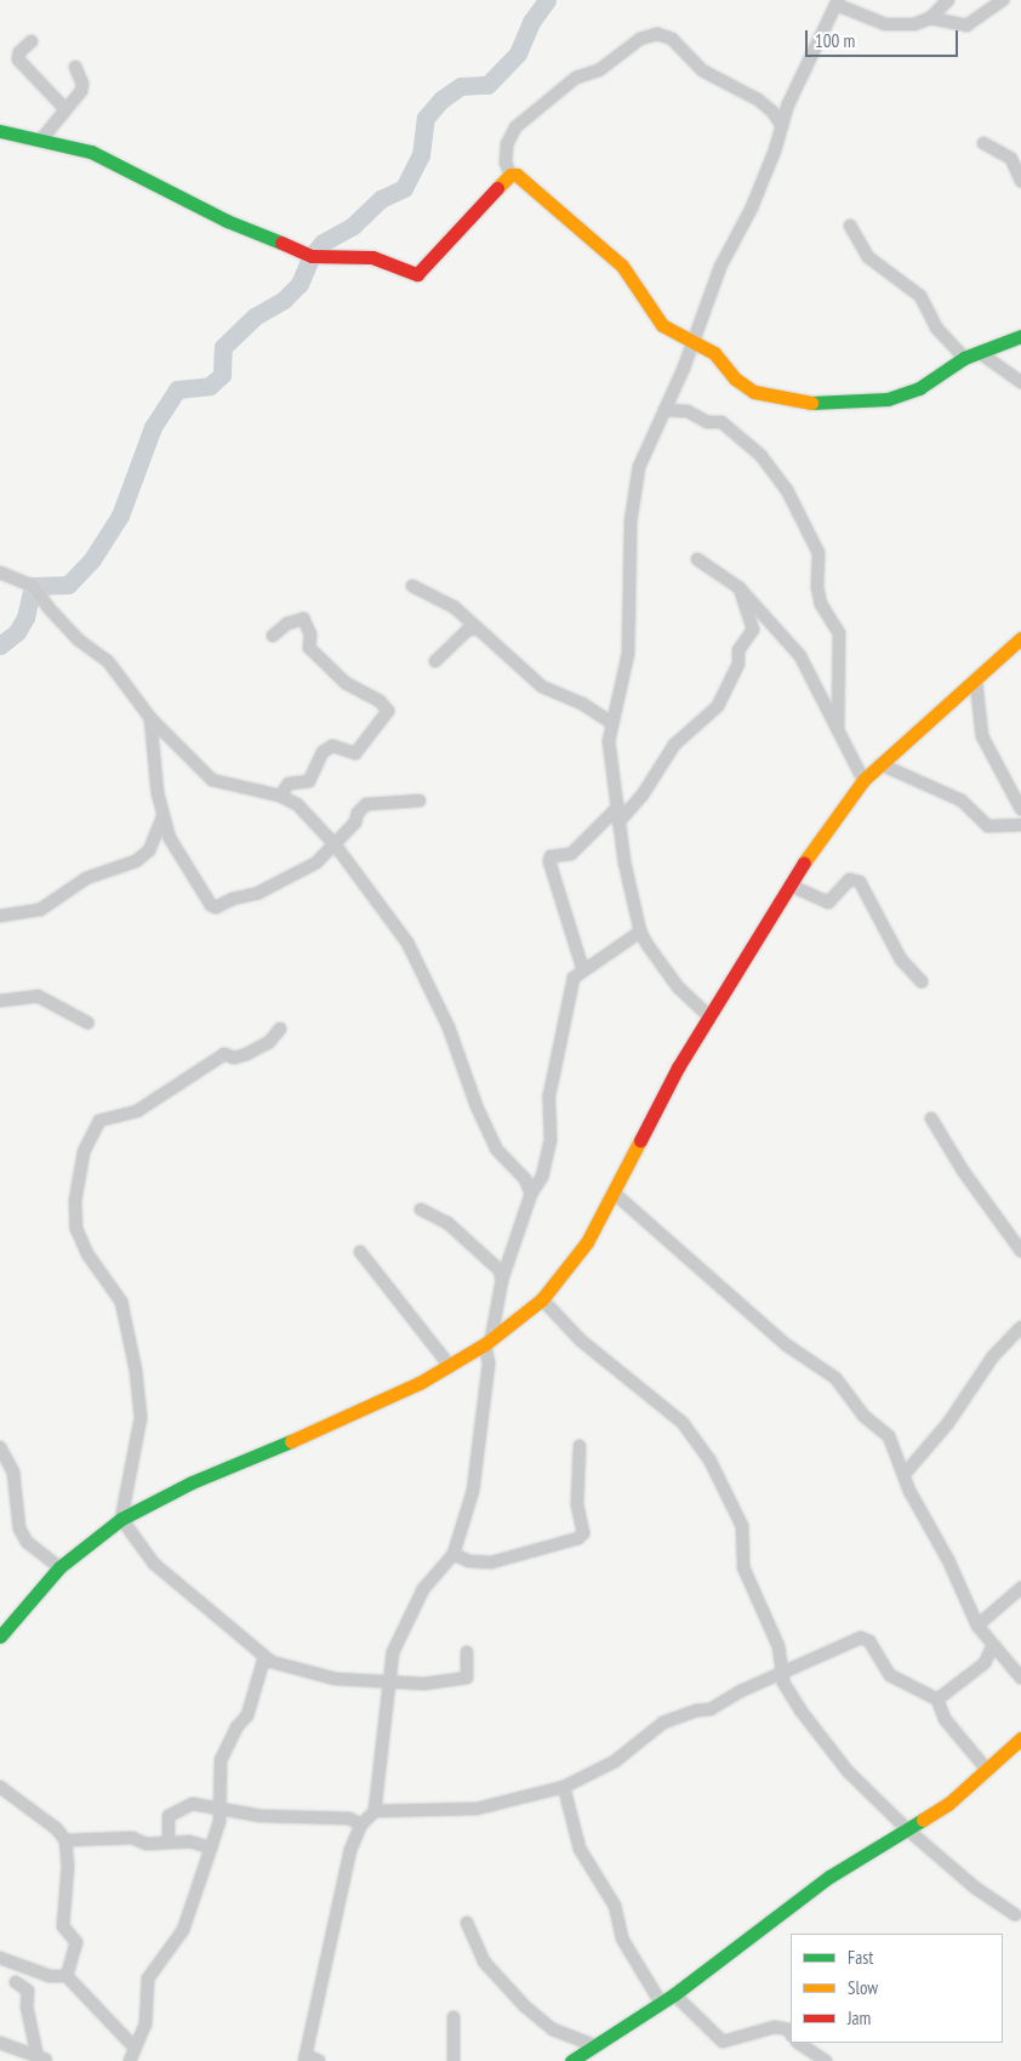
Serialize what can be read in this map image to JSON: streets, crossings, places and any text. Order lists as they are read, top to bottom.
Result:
{
  "legend": ["Fast", "Slow", "Jam"],
  "scale_bar": "100 m"
}
